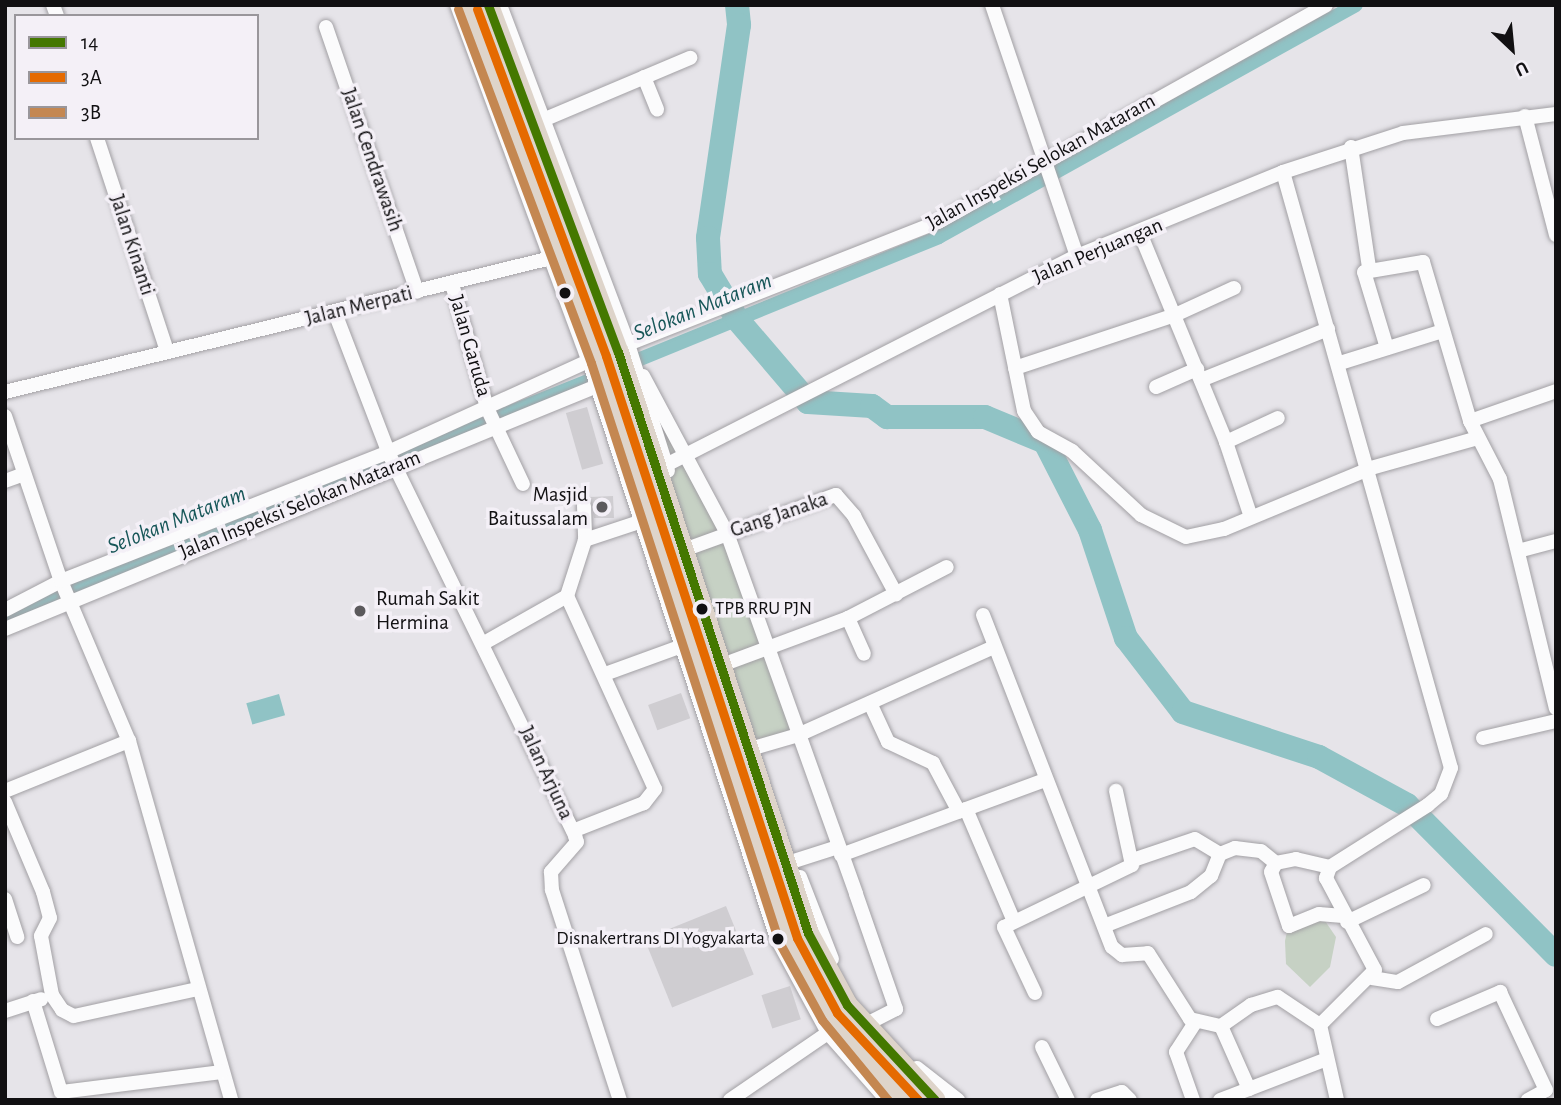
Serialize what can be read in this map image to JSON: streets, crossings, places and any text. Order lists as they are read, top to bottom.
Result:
{
  "streets": {
    "street": [
      "Jalan Cendrawasih",
      "Jalan Inspeksi Selokan Mataram",
      "Jalan Kinanti",
      "Jalan Perjuangan",
      "Jalan Merpati",
      "Jalan Garuda",
      "Gang Janaka",
      "Jalan Arjuna"
    ]
  },
  "crossings": [
    ["Jalan Cendrawasih", "Jalan Merpati"],
    ["Jalan Inspeksi Selokan Mataram", "Jalan Garuda"],
    ["Jalan Inspeksi Selokan Mataram", "Jalan Arjuna"],
    ["Jalan Kinanti", "Jalan Merpati"],
    ["Jalan Merpati", "Jalan Garuda"],
    ["Jalan Merpati", "Jalan Arjuna"]
  ],
  "water": ["Selokan Mataram"],
  "places": [
    "Masjid Baitussalam",
    "TPB RRU PJN",
    "Rumah Sakit Hermina",
    "Disnakertrans DI Yogyakarta"
  ],
  "lines": ["transit line 14", "transit line 3A", "transit line 3B"],
  "legend": ["14", "3A", "3B"],
  "north": "bottom right"
}
